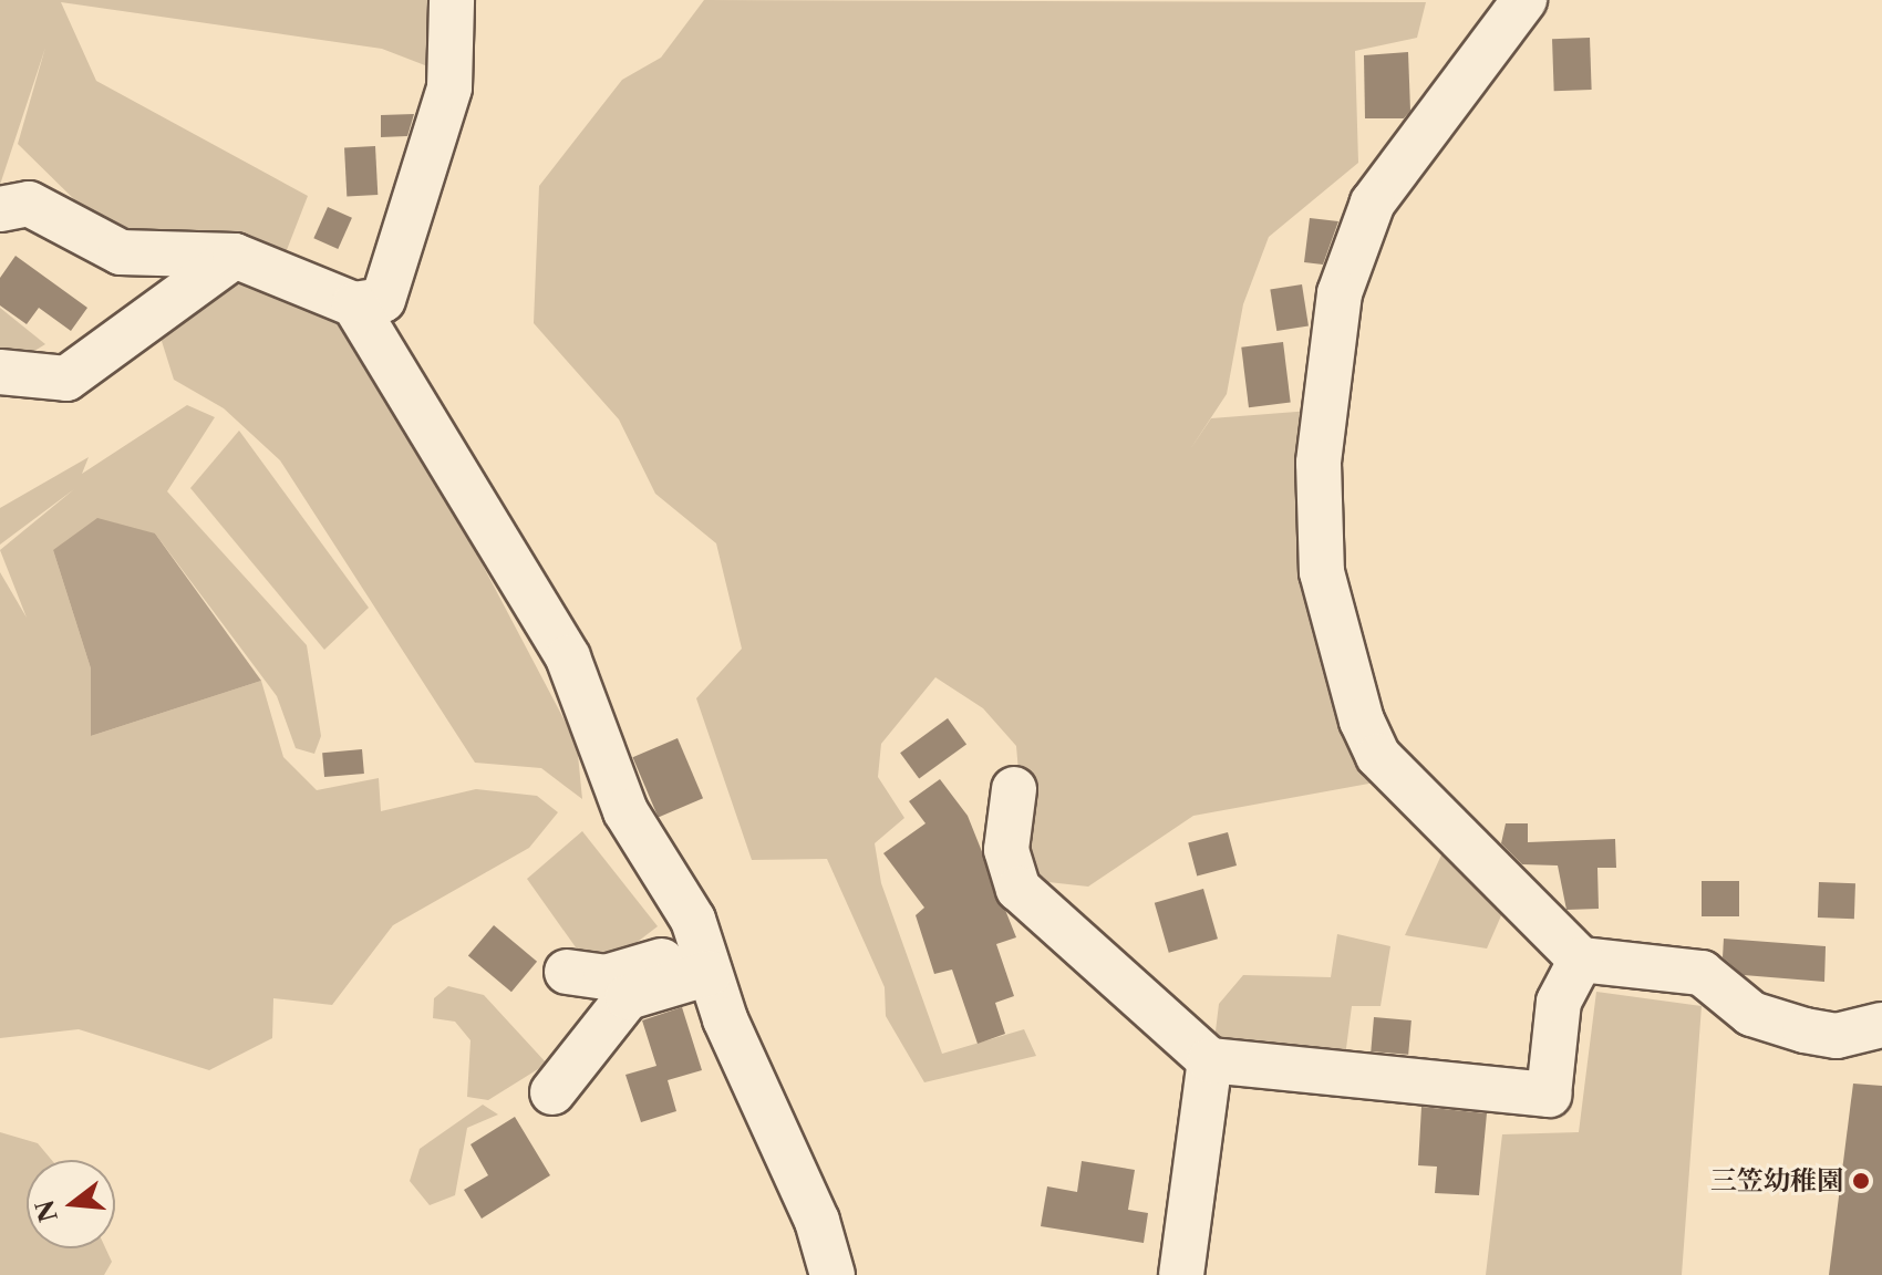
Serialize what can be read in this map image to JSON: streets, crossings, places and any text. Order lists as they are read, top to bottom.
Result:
{
  "places": ["三笠幼稚園"],
  "north": "left"
}
